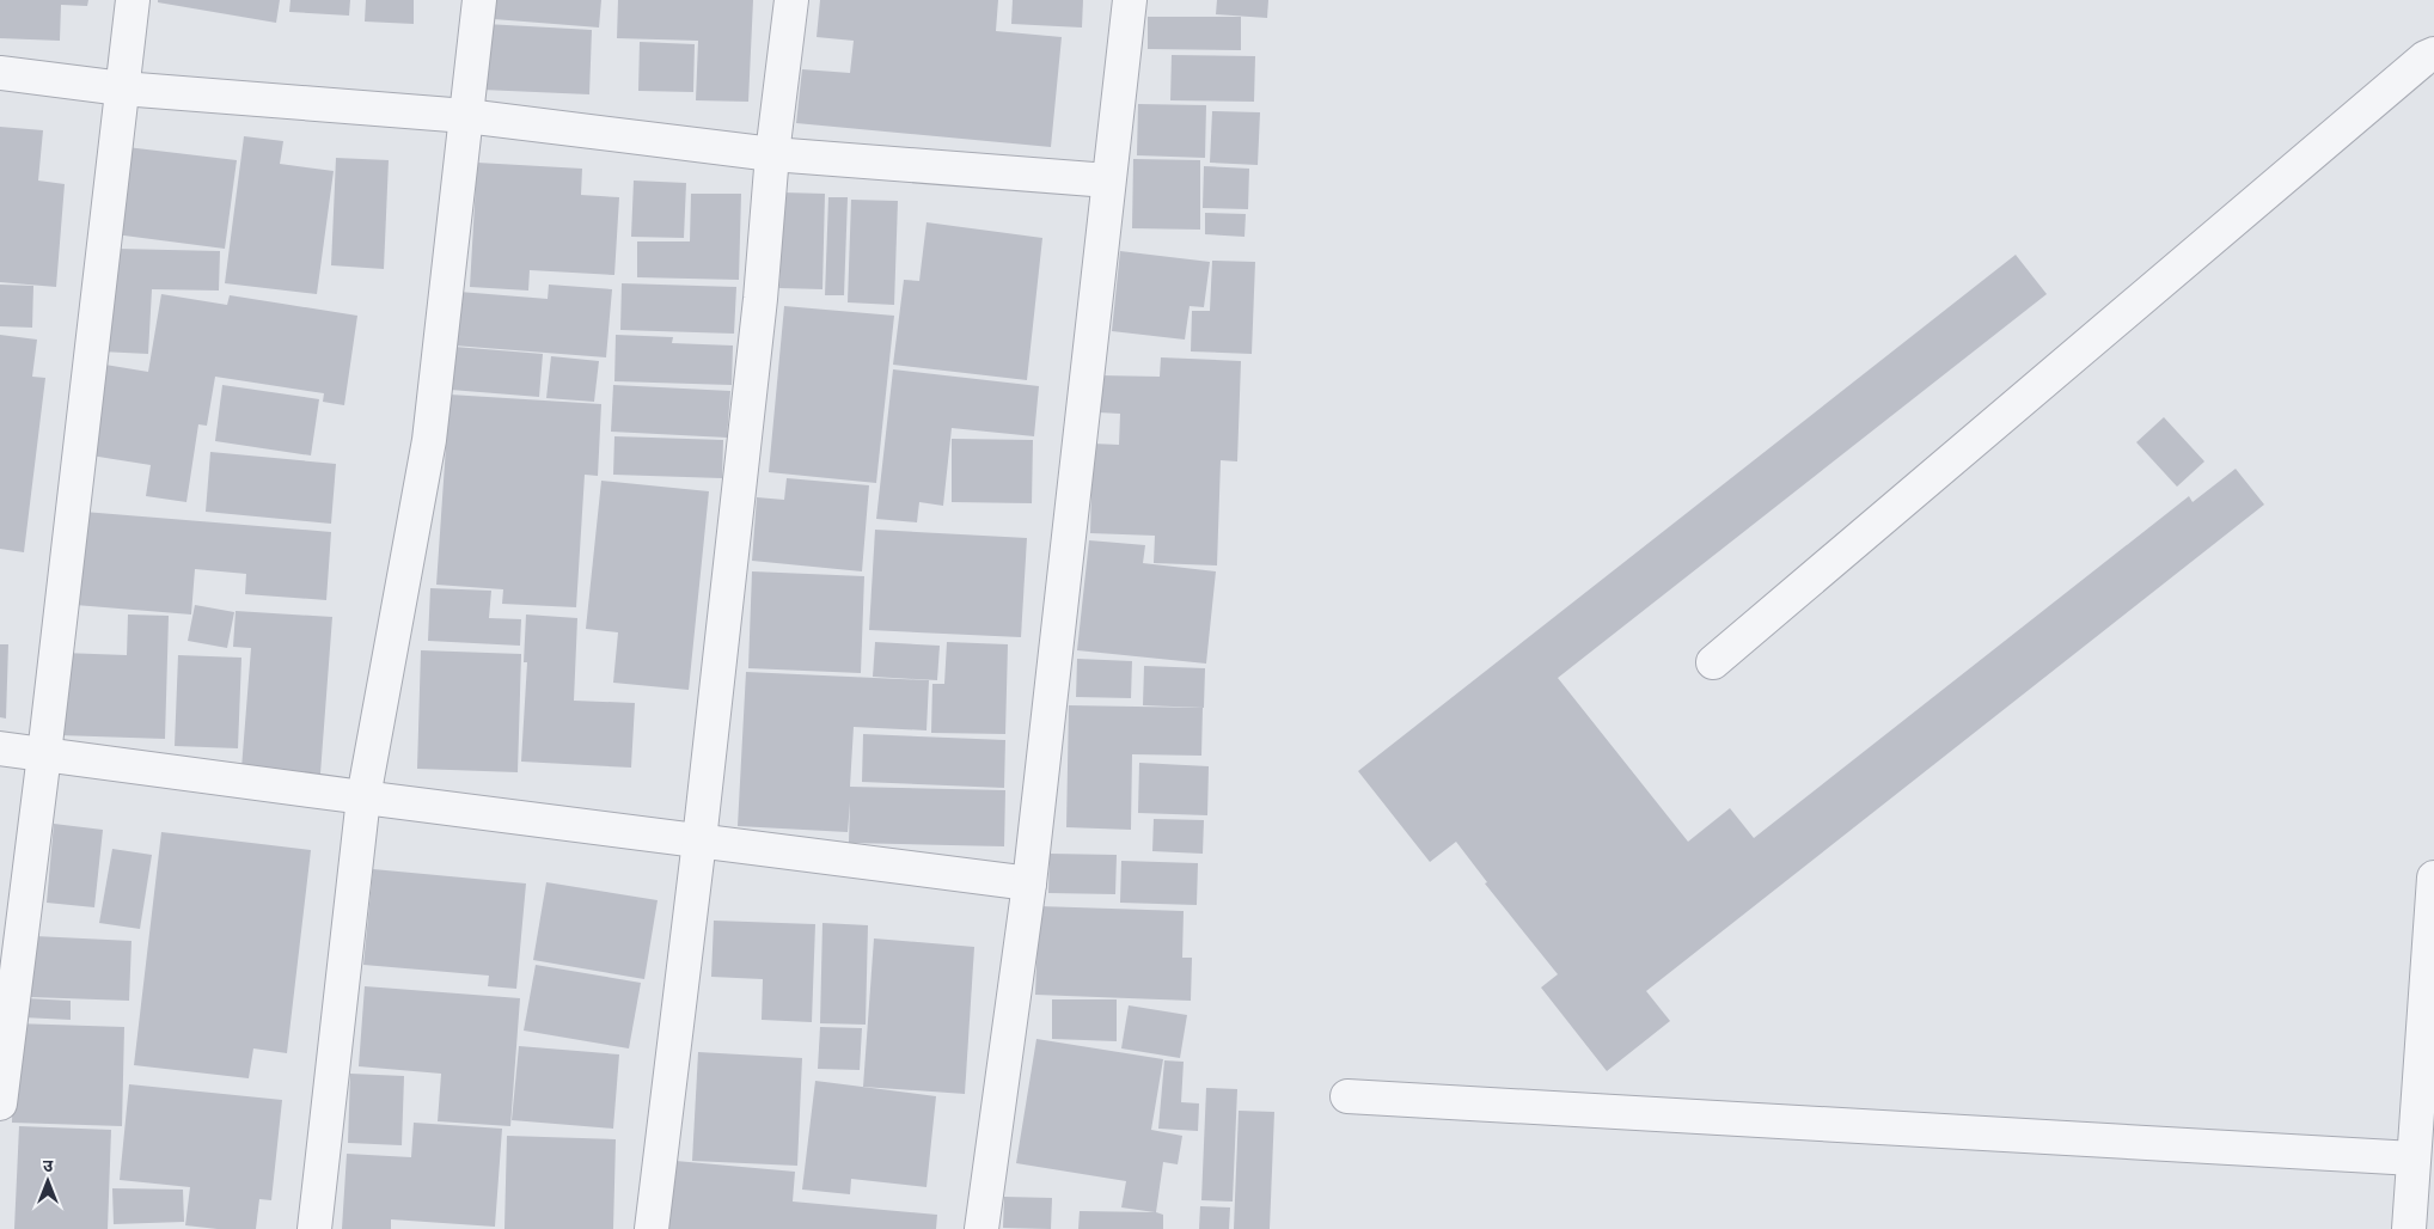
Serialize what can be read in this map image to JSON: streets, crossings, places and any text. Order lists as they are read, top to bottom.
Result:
{
  "north": "top"
}
